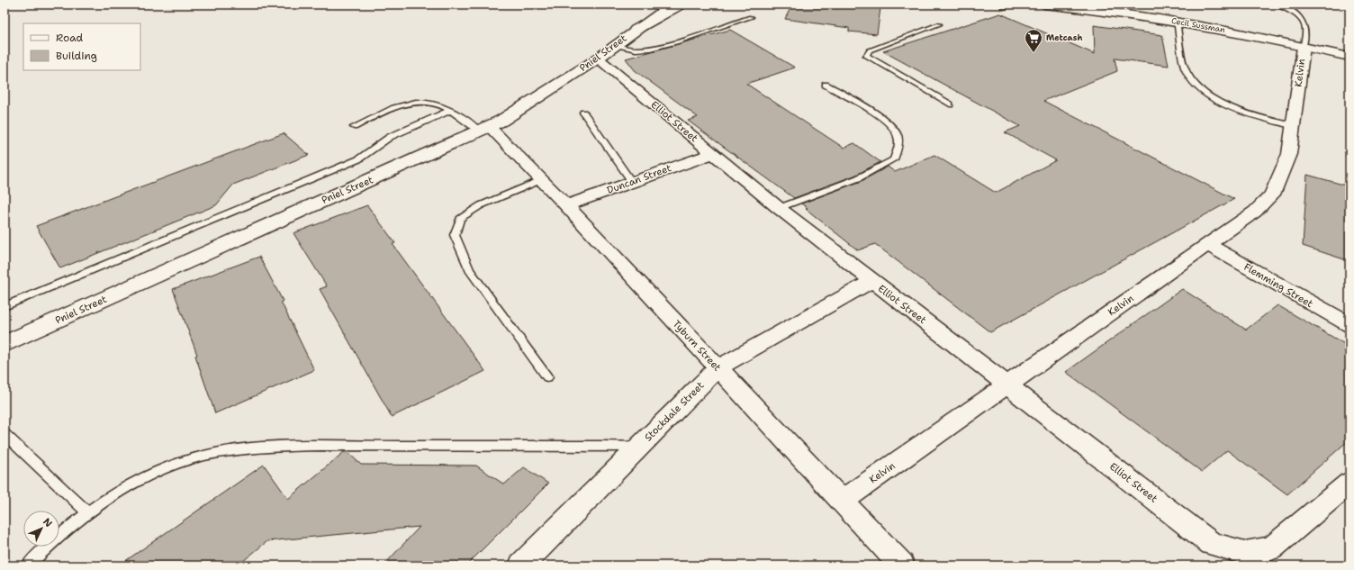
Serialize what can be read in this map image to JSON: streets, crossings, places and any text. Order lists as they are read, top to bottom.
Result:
{
  "streets": {
    "street": [
      "Cecil Sussman",
      "Pniel Street",
      "Kelvin",
      "Elliot Street",
      "Duncan Street",
      "Flemming Street",
      "Tyburn Street",
      "Stockdale Street"
    ]
  },
  "crossings": [
    ["Cecil Sussman", "Kelvin"],
    ["Pniel Street", "Elliot Street"],
    ["Pniel Street", "Tyburn Street"],
    ["Kelvin", "Elliot Street"],
    ["Kelvin", "Flemming Street"],
    ["Kelvin", "Tyburn Street"],
    ["Elliot Street", "Duncan Street"],
    ["Elliot Street", "Stockdale Street"],
    ["Duncan Street", "Tyburn Street"],
    ["Tyburn Street", "Stockdale Street"]
  ],
  "places": {
    "supermarket": ["Metcash"]
  },
  "legend": ["Road", "Building"],
  "north": "top right"
}
